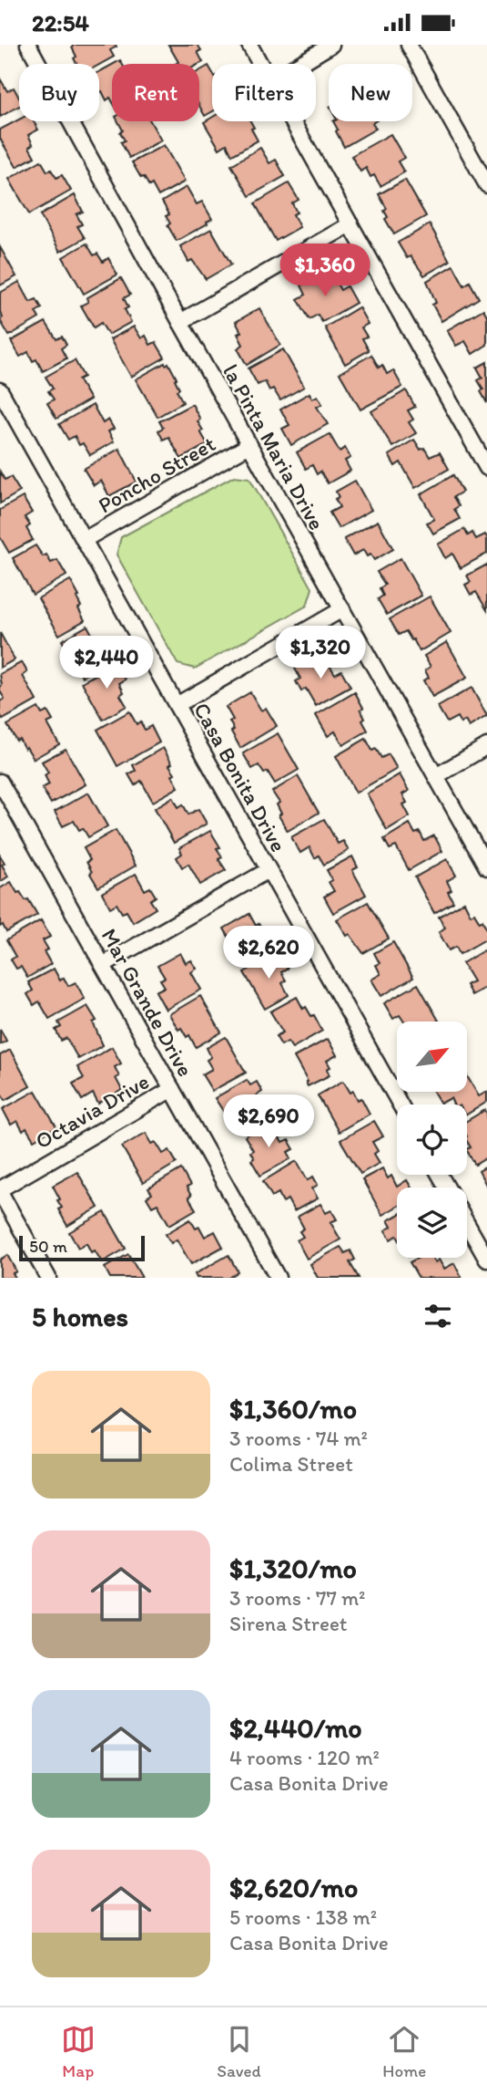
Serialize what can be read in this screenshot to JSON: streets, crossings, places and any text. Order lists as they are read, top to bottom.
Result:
{
  "streets": {
    "street": [
      "la Pinta Maria Drive",
      "Poncho Street",
      "Casa Bonita Drive",
      "Mar Grande Drive",
      "Octavia Drive"
    ]
  },
  "crossings": [
    ["la Pinta Maria Drive", "Poncho Street"],
    ["Poncho Street", "Casa Bonita Drive"],
    ["Mar Grande Drive", "Octavia Drive"]
  ],
  "scale_bar": "50 m",
  "north": "top right",
  "page": {
    "status": "22:54",
    "chip": [
      "Buy",
      "Rent",
      "Filters",
      "New"
    ],
    "price": [
      "$1,360",
      "$1,320",
      "$2,440",
      "$2,620",
      "$2,690"
    ],
    "scale": "50 m",
    "heading": "5 homes",
    "list": [
      {
        "name": "$1,360/mo",
        "note": "3 rooms · 74 m² · Colima Street"
      },
      {
        "name": "$1,320/mo",
        "note": "3 rooms · 77 m² · Sirena Street"
      },
      {
        "name": "$2,440/mo",
        "note": "4 rooms · 120 m² · Casa Bonita Drive"
      },
      {
        "name": "$2,620/mo",
        "note": "5 rooms · 138 m² · Casa Bonita Drive"
      }
    ],
    "tabs": ["Map", "Saved", "Home"]
  }
}
